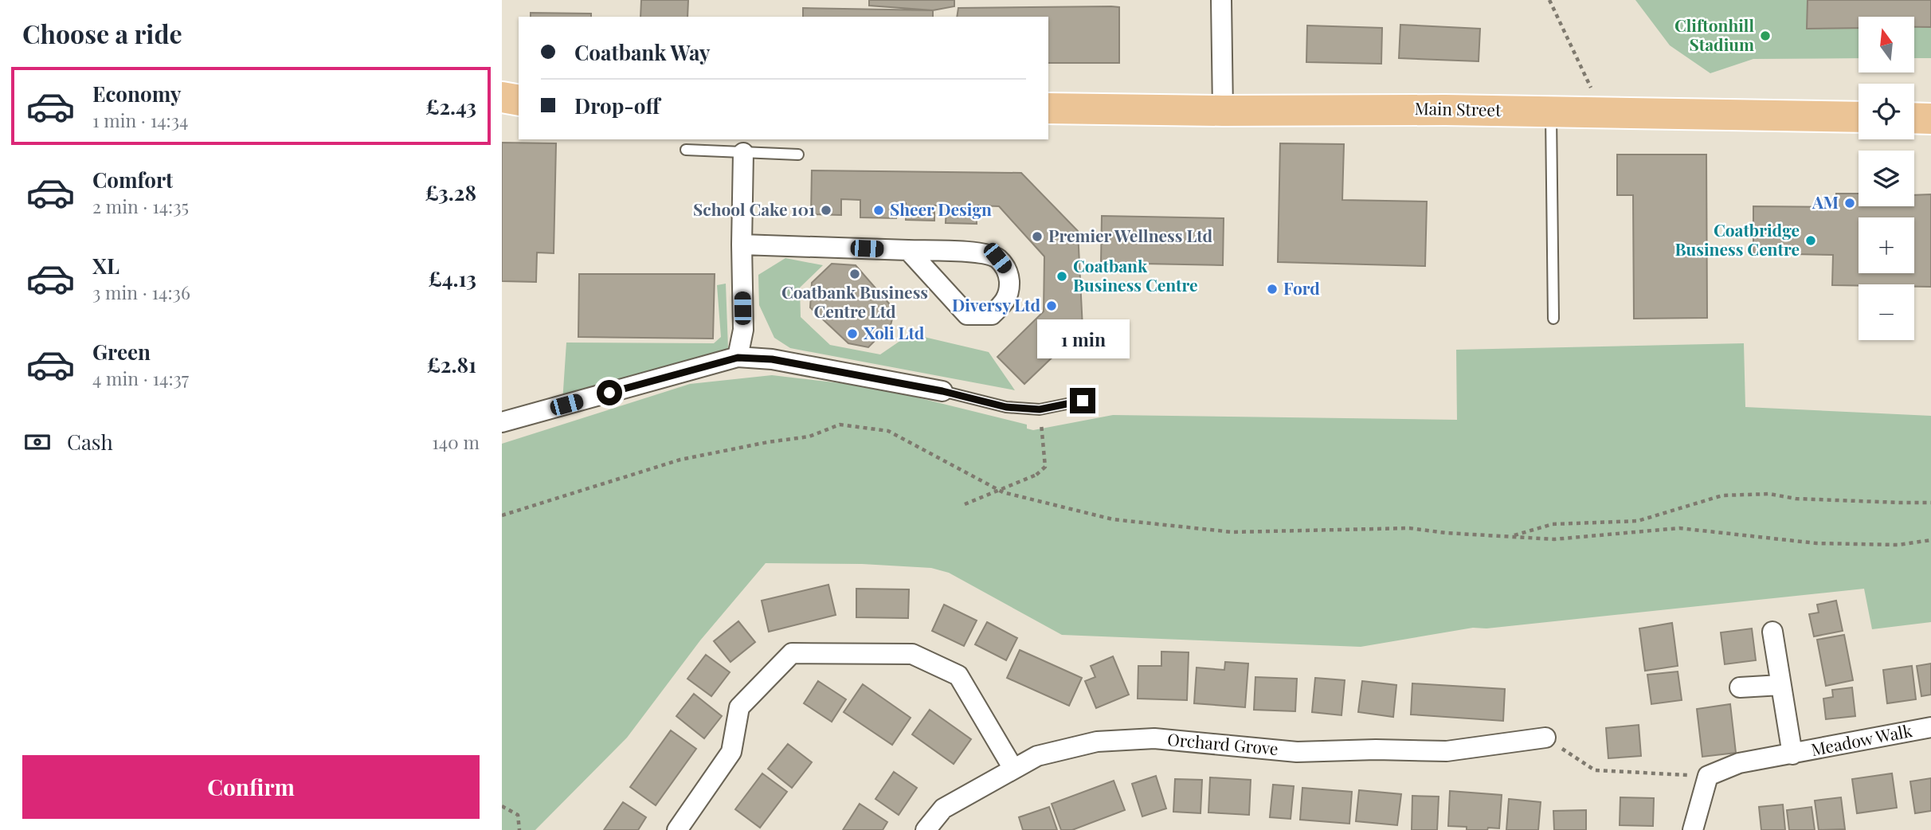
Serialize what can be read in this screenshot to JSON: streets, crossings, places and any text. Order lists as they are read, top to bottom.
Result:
{
  "streets": {
    "main road": ["Main Street"],
    "street": ["Meadow Walk", "Orchard Grove"]
  },
  "places": [
    "Cliftonhill Stadium",
    "AM",
    "School Cake 101",
    "Sheer Design",
    "Premier Wellness Ltd",
    "Coatbridge Business Centre",
    "Coatbank Business Centre Ltd",
    "Coatbank Business Centre",
    "Ford",
    "Diversy Ltd",
    "Xoli Ltd"
  ],
  "north": "top",
  "page": {
    "heading": "Choose a ride",
    "map_buttons": ["+", "−"],
    "banner": ["Coatbank Way", "Drop-off"],
    "list": [
      {
        "name": "Economy",
        "note": "1 min · 14:34",
        "value": "£2.43"
      },
      {
        "name": "Comfort",
        "note": "2 min · 14:35",
        "value": "£3.28"
      },
      {
        "name": "XL",
        "note": "3 min · 14:36",
        "value": "£4.13"
      },
      {
        "name": "Green",
        "note": "4 min · 14:37",
        "value": "£2.81"
      }
    ],
    "bubble": "1 min",
    "pay": ["Cash", "140 m"],
    "buttons": "Confirm"
  }
}
